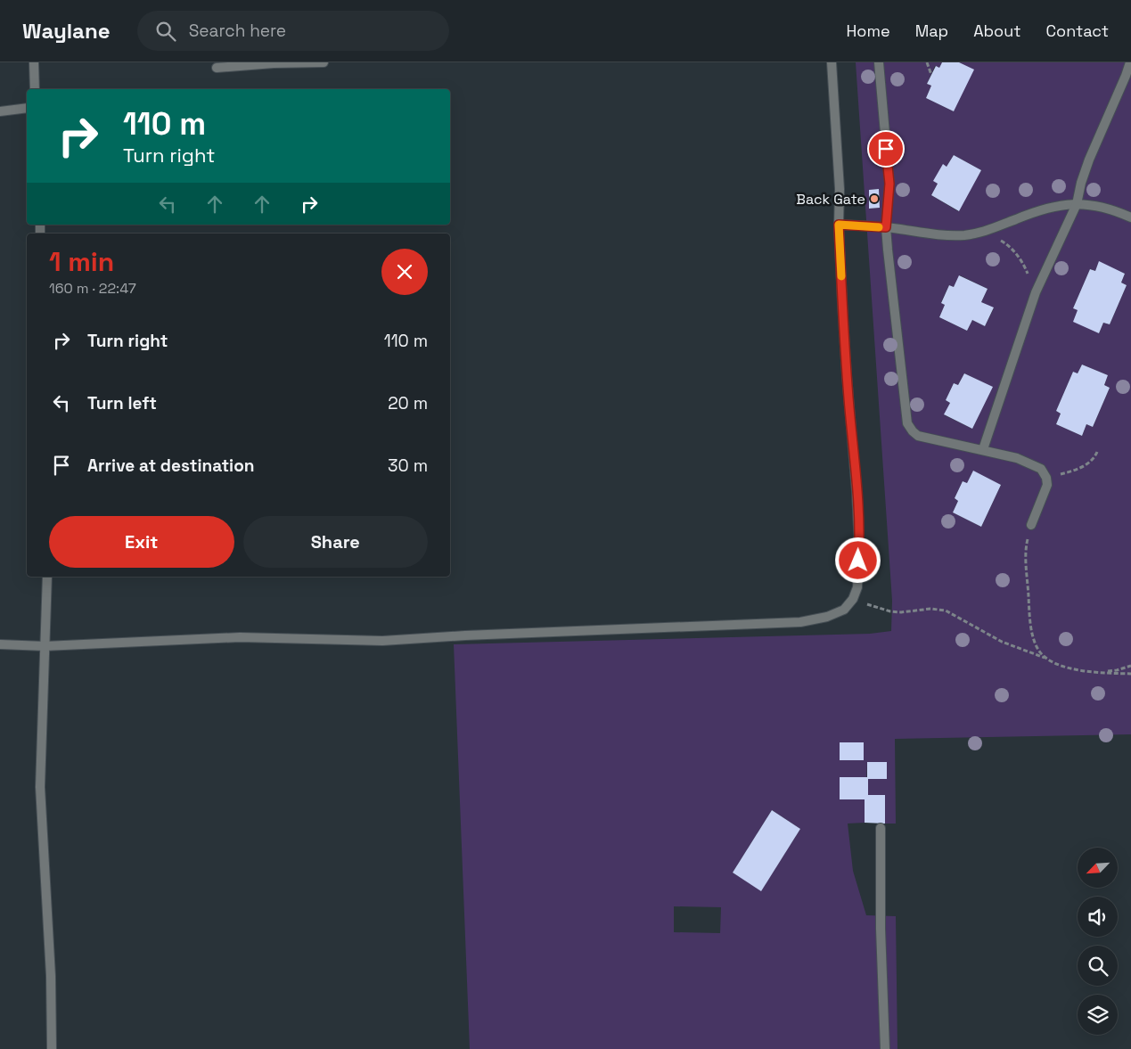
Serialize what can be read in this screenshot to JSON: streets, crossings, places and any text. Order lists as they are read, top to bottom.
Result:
{
  "places": ["Back Gate"],
  "north": "bottom left",
  "page": {
    "header": "Waylane",
    "search": "Search here",
    "nav": [
      "Home",
      "Map",
      "About",
      "Contact"
    ],
    "turn": ["110 m", "Turn right"],
    "heading": ["1 min", "160 m · 22:47"],
    "list": [
      {
        "name": "Turn right",
        "value": "110 m"
      },
      {
        "name": "Turn left",
        "value": "20 m"
      },
      {
        "name": "Arrive at destination",
        "value": "30 m"
      }
    ],
    "buttons": ["Exit", "Share"]
  }
}
